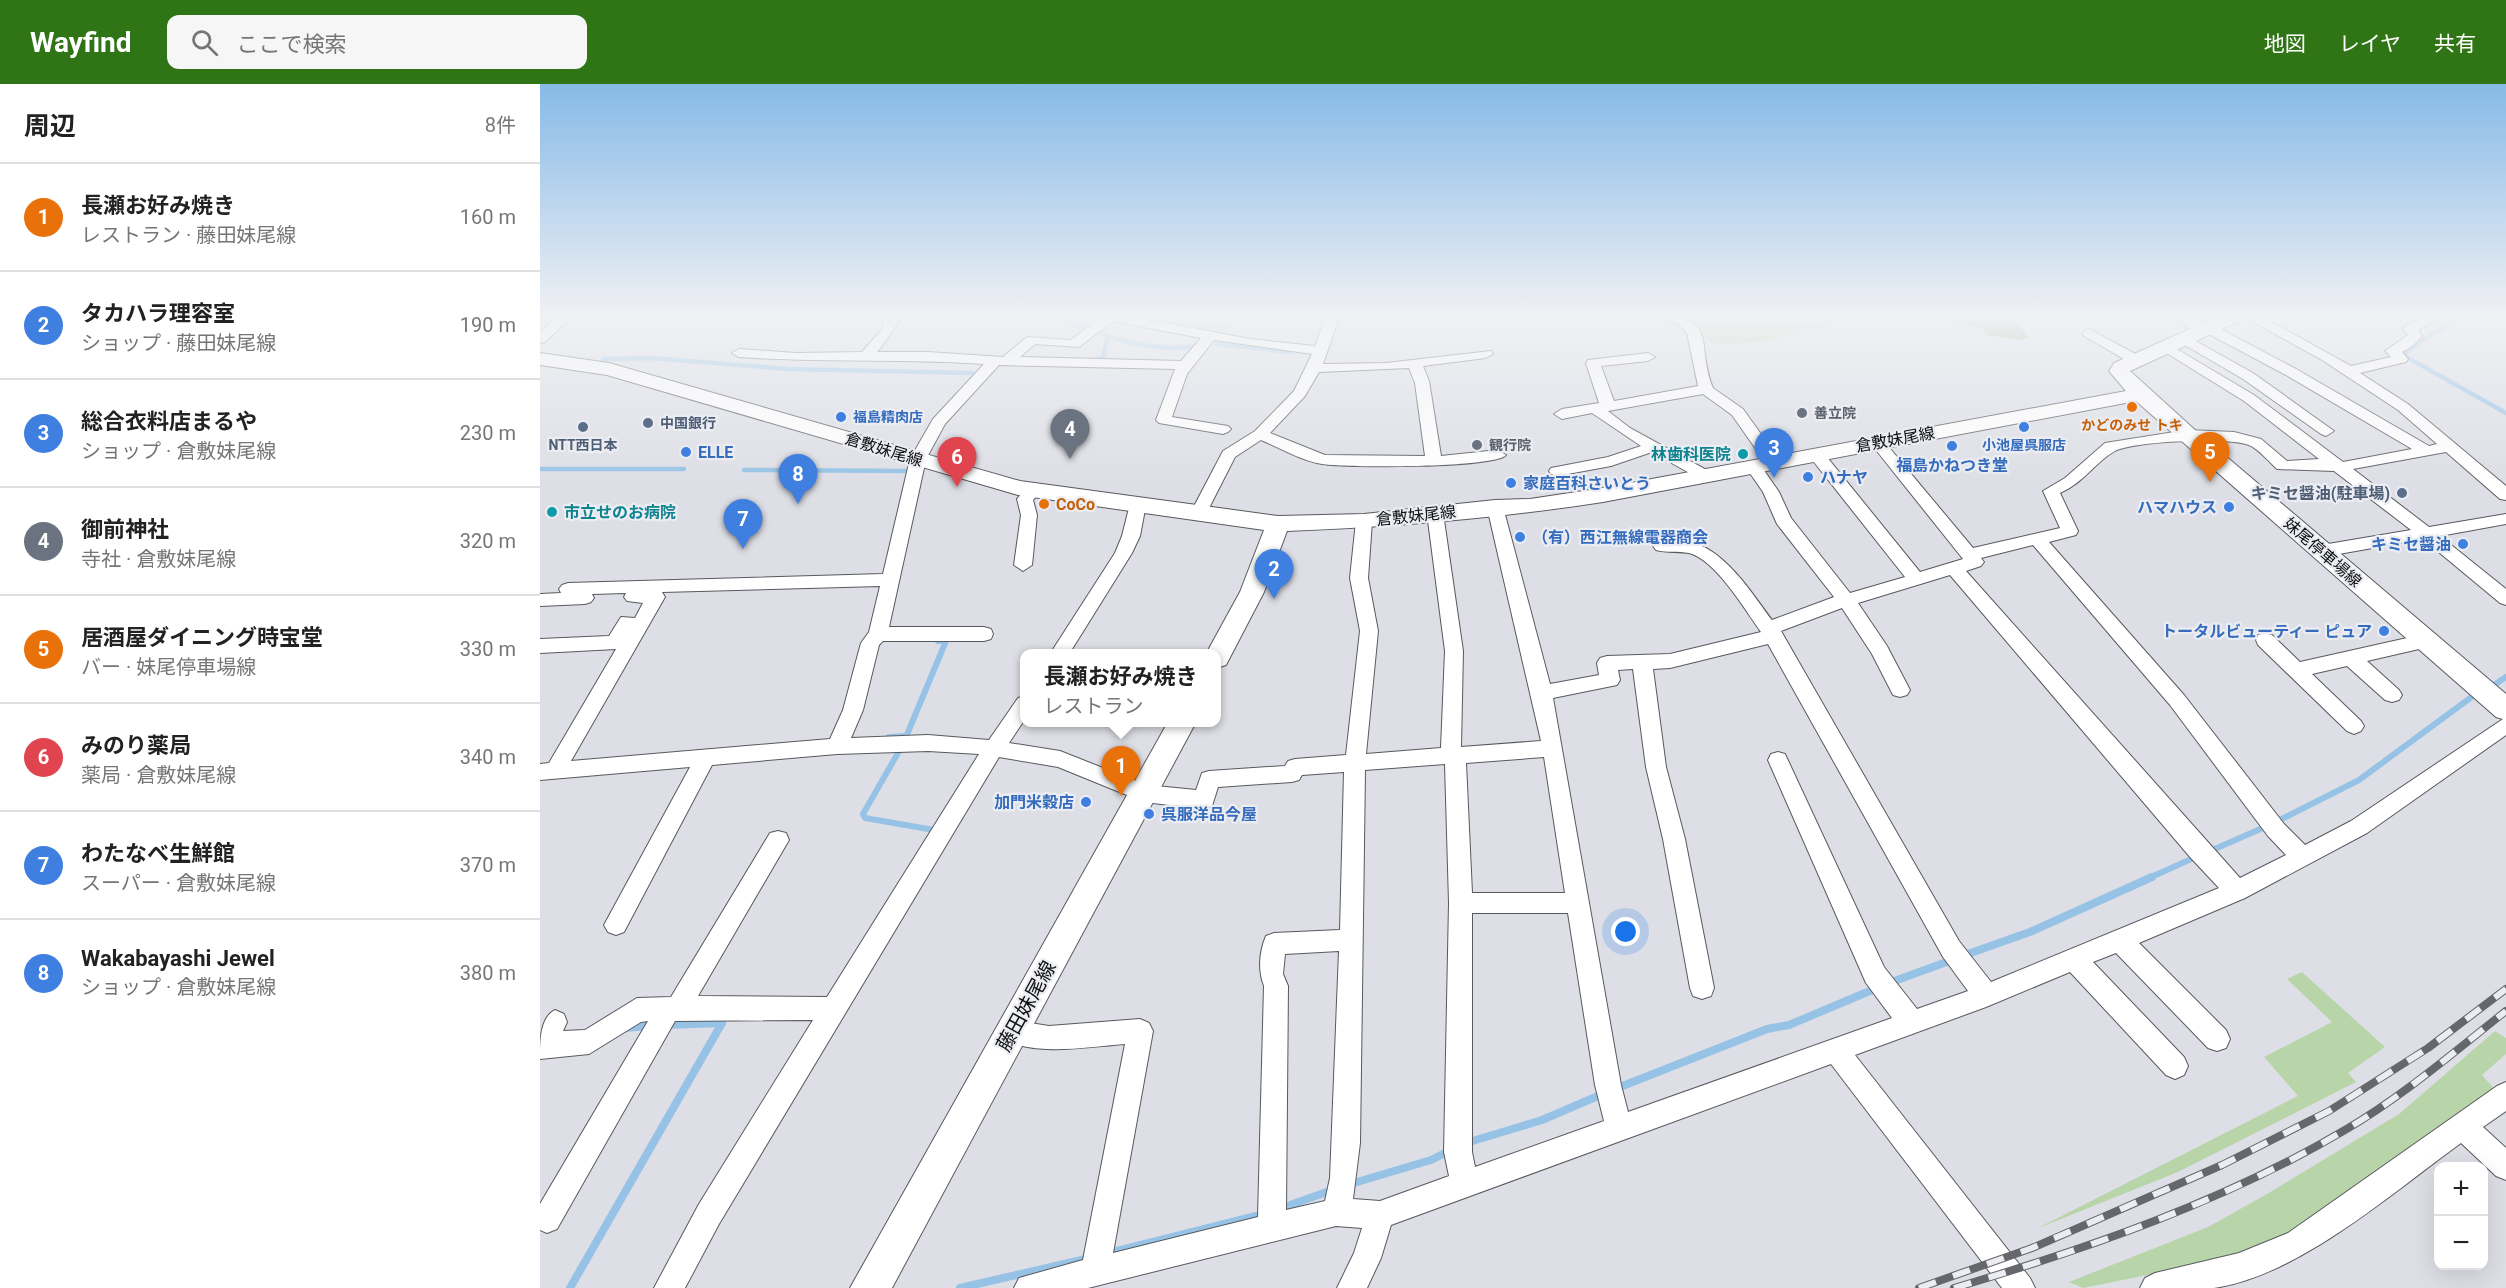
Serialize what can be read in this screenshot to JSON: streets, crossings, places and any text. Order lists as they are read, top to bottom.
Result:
{
  "streets": {
    "main road": ["倉敷妹尾線", "妹尾停車場線", "藤田妹尾線"]
  },
  "crossings": [
    ["倉敷妹尾線", "妹尾停車場線"]
  ],
  "places": [
    "かどのみせ トキ",
    "善立院",
    "福島精肉店",
    "中国銀行",
    "NTT西日本",
    "小池屋呉服店",
    "観行院",
    "福島かねつき堂",
    "ELLE",
    "林歯科医院",
    "ハナヤ",
    "家庭百科さいとう",
    "キミセ醤油(駐車場)",
    "CoCo",
    "ハマハウス",
    "市立せのお病院",
    "（有）西江無線電器商会",
    "キミセ醤油",
    "トータルビューティー ピュア",
    "加門米穀店",
    "呉服洋品今屋"
  ],
  "page": {
    "header": "Wayfind",
    "search": "ここで検索",
    "nav": ["地図", "レイヤ", "共有"],
    "heading": ["周辺", "8件"],
    "list": [
      {
        "mark": "1",
        "name": "長瀬お好み焼き",
        "note": "レストラン · 藤田妹尾線",
        "value": "160 m"
      },
      {
        "mark": "2",
        "name": "タカハラ理容室",
        "note": "ショップ · 藤田妹尾線",
        "value": "190 m"
      },
      {
        "mark": "3",
        "name": "総合衣料店まるや",
        "note": "ショップ · 倉敷妹尾線",
        "value": "230 m"
      },
      {
        "mark": "4",
        "name": "御前神社",
        "note": "寺社 · 倉敷妹尾線",
        "value": "320 m"
      },
      {
        "mark": "5",
        "name": "居酒屋ダイニング時宝堂",
        "note": "バー · 妹尾停車場線",
        "value": "330 m"
      },
      {
        "mark": "6",
        "name": "みのり薬局",
        "note": "薬局 · 倉敷妹尾線",
        "value": "340 m"
      },
      {
        "mark": "7",
        "name": "わたなべ生鮮館",
        "note": "スーパー · 倉敷妹尾線",
        "value": "370 m"
      },
      {
        "mark": "8",
        "name": "Wakabayashi Jewel",
        "note": "ショップ · 倉敷妹尾線",
        "value": "380 m"
      }
    ],
    "pins": [
      "4",
      "3",
      "5",
      "6",
      "8",
      "7",
      "2",
      "1"
    ],
    "popup": ["長瀬お好み焼き", "レストラン"],
    "map_buttons": ["+", "−"]
  }
}
